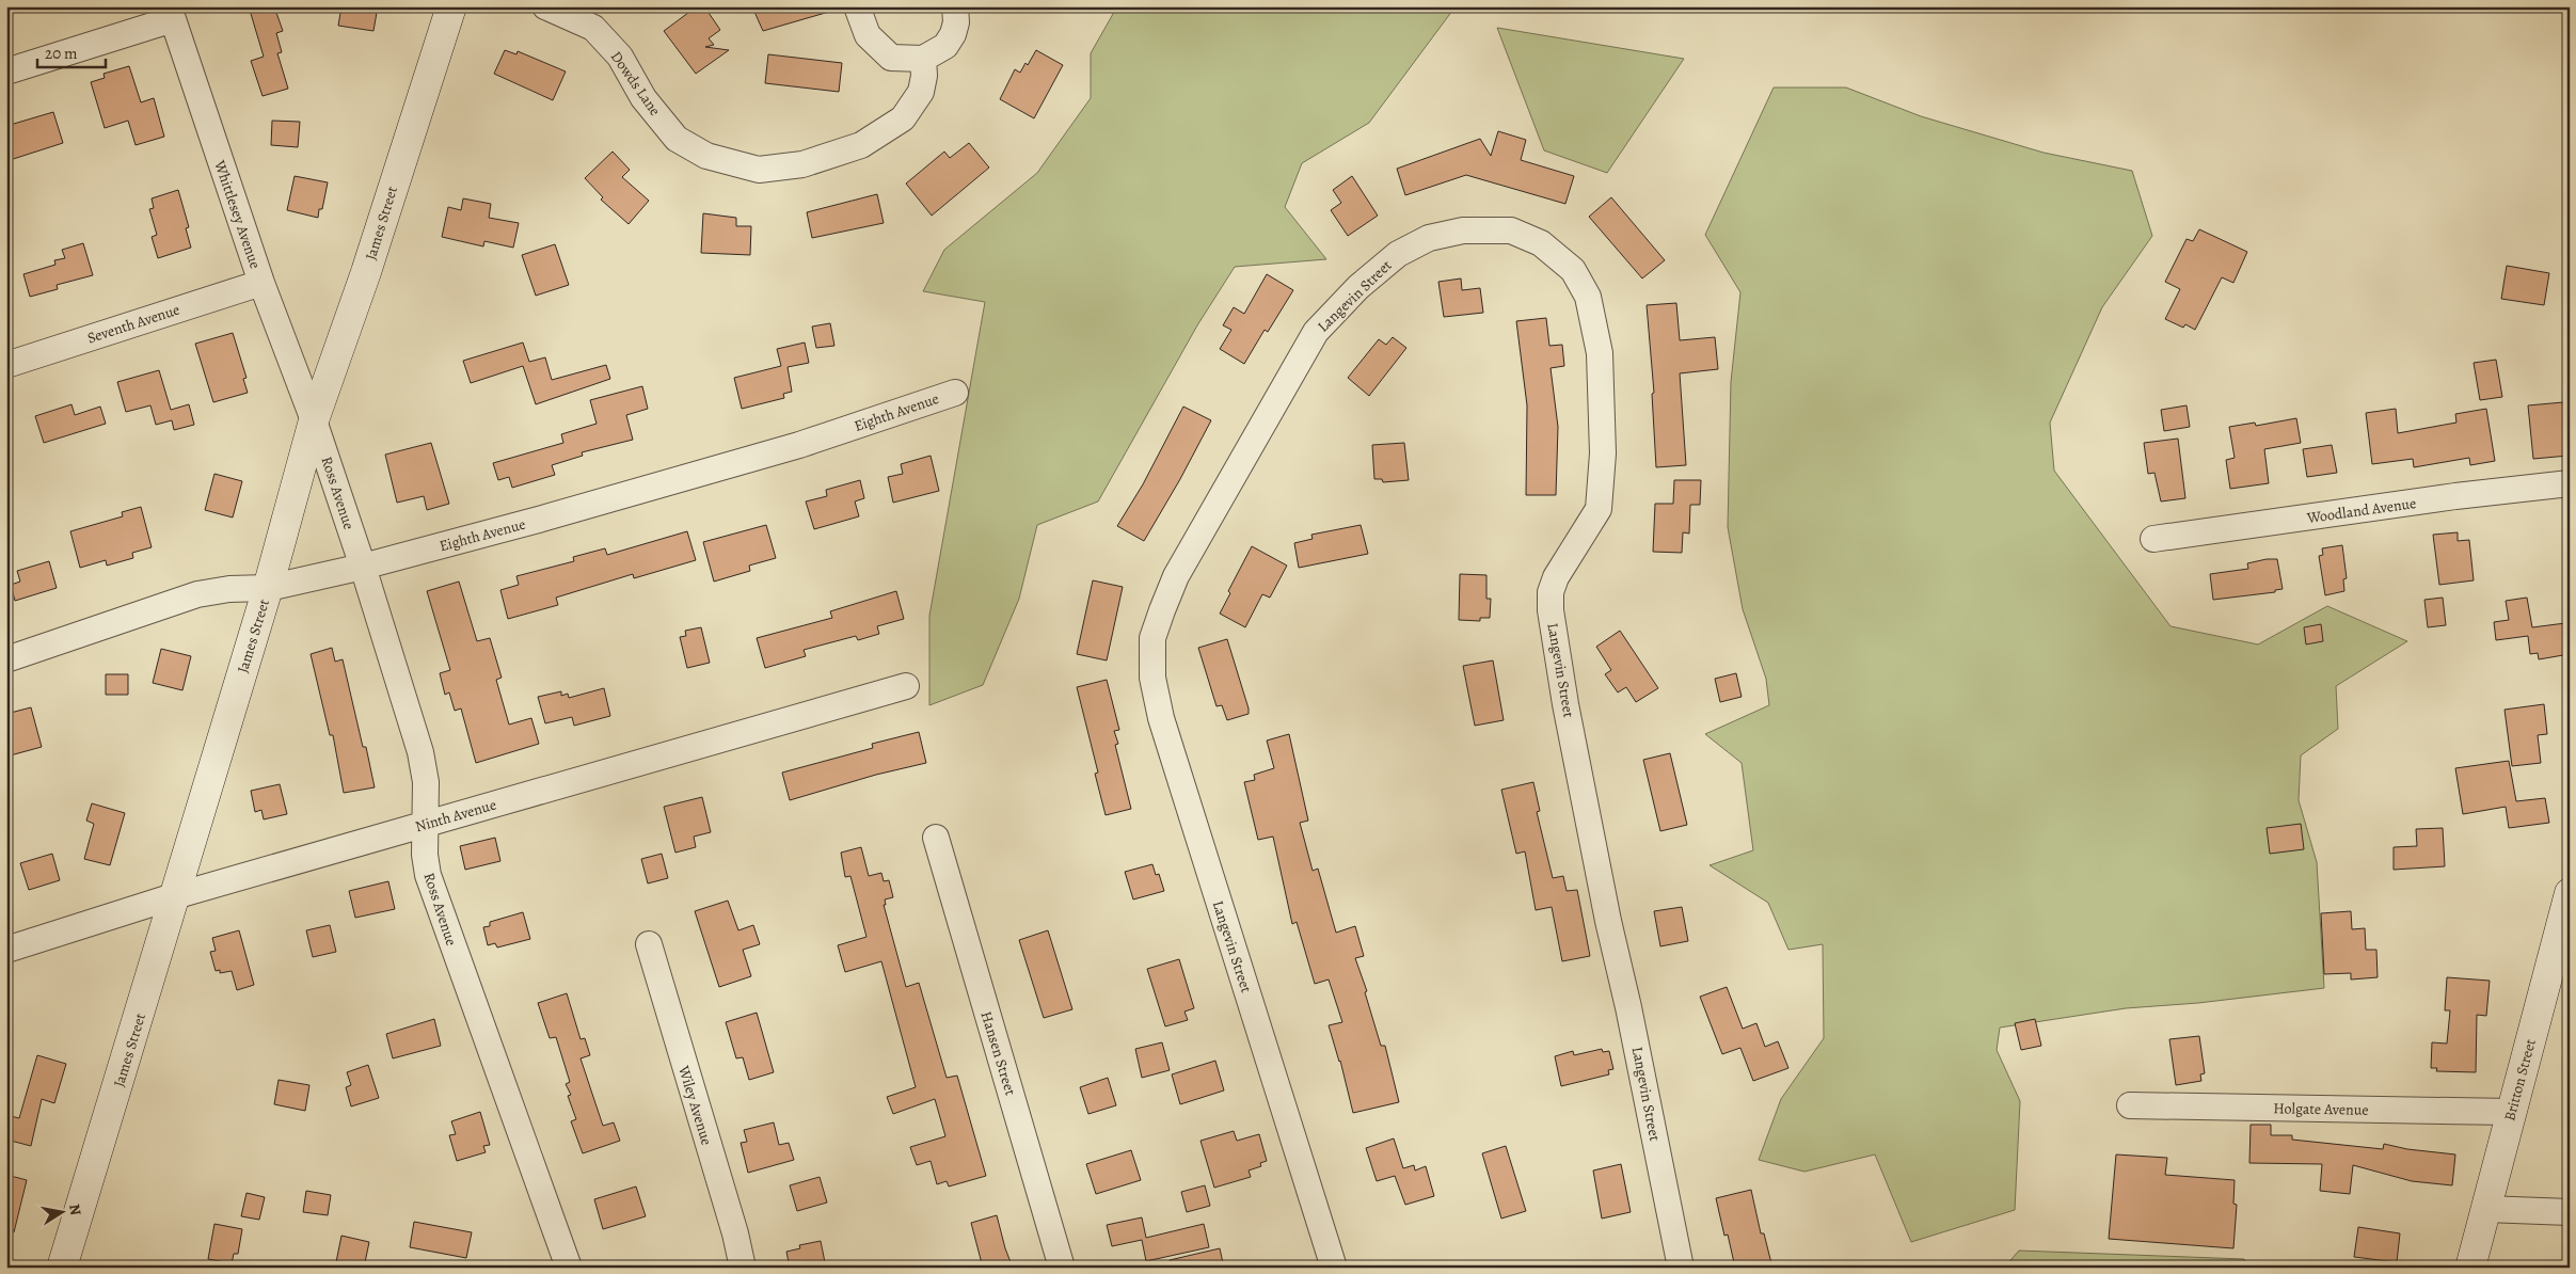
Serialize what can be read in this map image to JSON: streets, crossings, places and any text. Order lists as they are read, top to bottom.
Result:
{
  "streets": {
    "main road": ["James Street", "Britton Street"],
    "street": [
      "Dowds Lane",
      "Whittlesey Avenue",
      "Langevin Street",
      "Seventh Avenue",
      "Eighth Avenue",
      "Ross Avenue",
      "Woodland Avenue",
      "Ninth Avenue",
      "Hansen Street",
      "Wiley Avenue",
      "Holgate Avenue"
    ]
  },
  "crossings": [
    ["Whittlesey Avenue", "James Street"],
    ["Whittlesey Avenue", "Seventh Avenue"],
    ["Whittlesey Avenue", "Ross Avenue"],
    ["James Street", "Eighth Avenue"],
    ["James Street", "Ross Avenue"],
    ["James Street", "Ninth Avenue"],
    ["Eighth Avenue", "Ross Avenue"],
    ["Ross Avenue", "Ninth Avenue"],
    ["Britton Street", "Holgate Avenue"]
  ],
  "scale_bar": "20 m",
  "north": "right"
}
